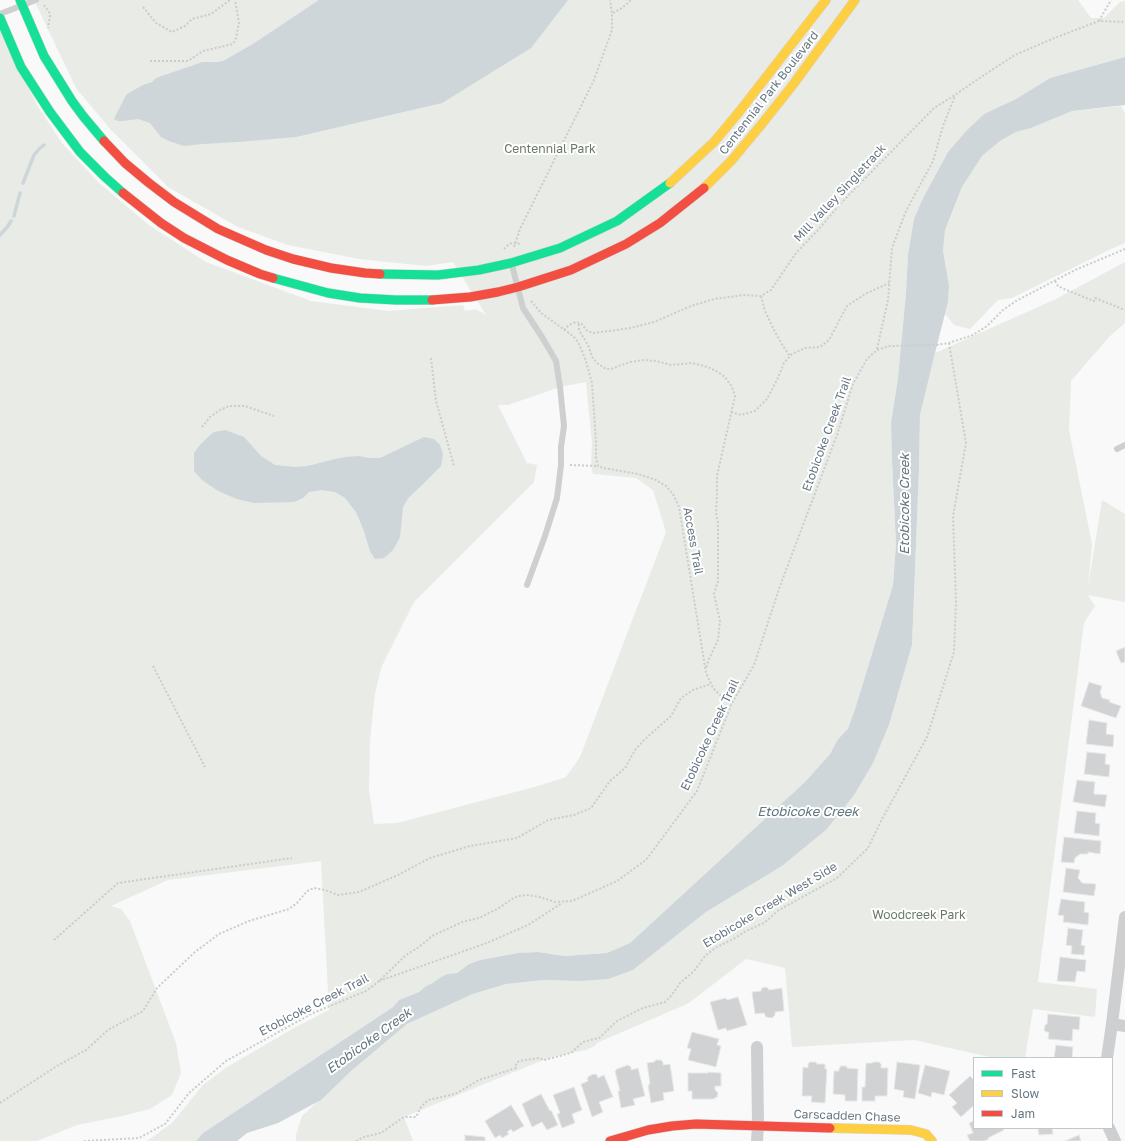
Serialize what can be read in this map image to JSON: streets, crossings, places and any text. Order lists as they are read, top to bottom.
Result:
{
  "streets": {
    "street": ["Centennial Park Boulevard", "Carscadden Chase"],
    "path": [
      "Mill Valley Singletrack",
      "Etobicoke Creek Trail",
      "Access Trail",
      "Etobicoke Creek West Side"
    ]
  },
  "crossings": [
    ["Etobicoke Creek Trail", "Access Trail"],
    ["Etobicoke Creek Trail", "Etobicoke Creek West Side"]
  ],
  "water": ["Etobicoke Creek"],
  "parks": ["Centennial Park", "Woodcreek Park"],
  "legend": ["Fast", "Slow", "Jam"]
}
